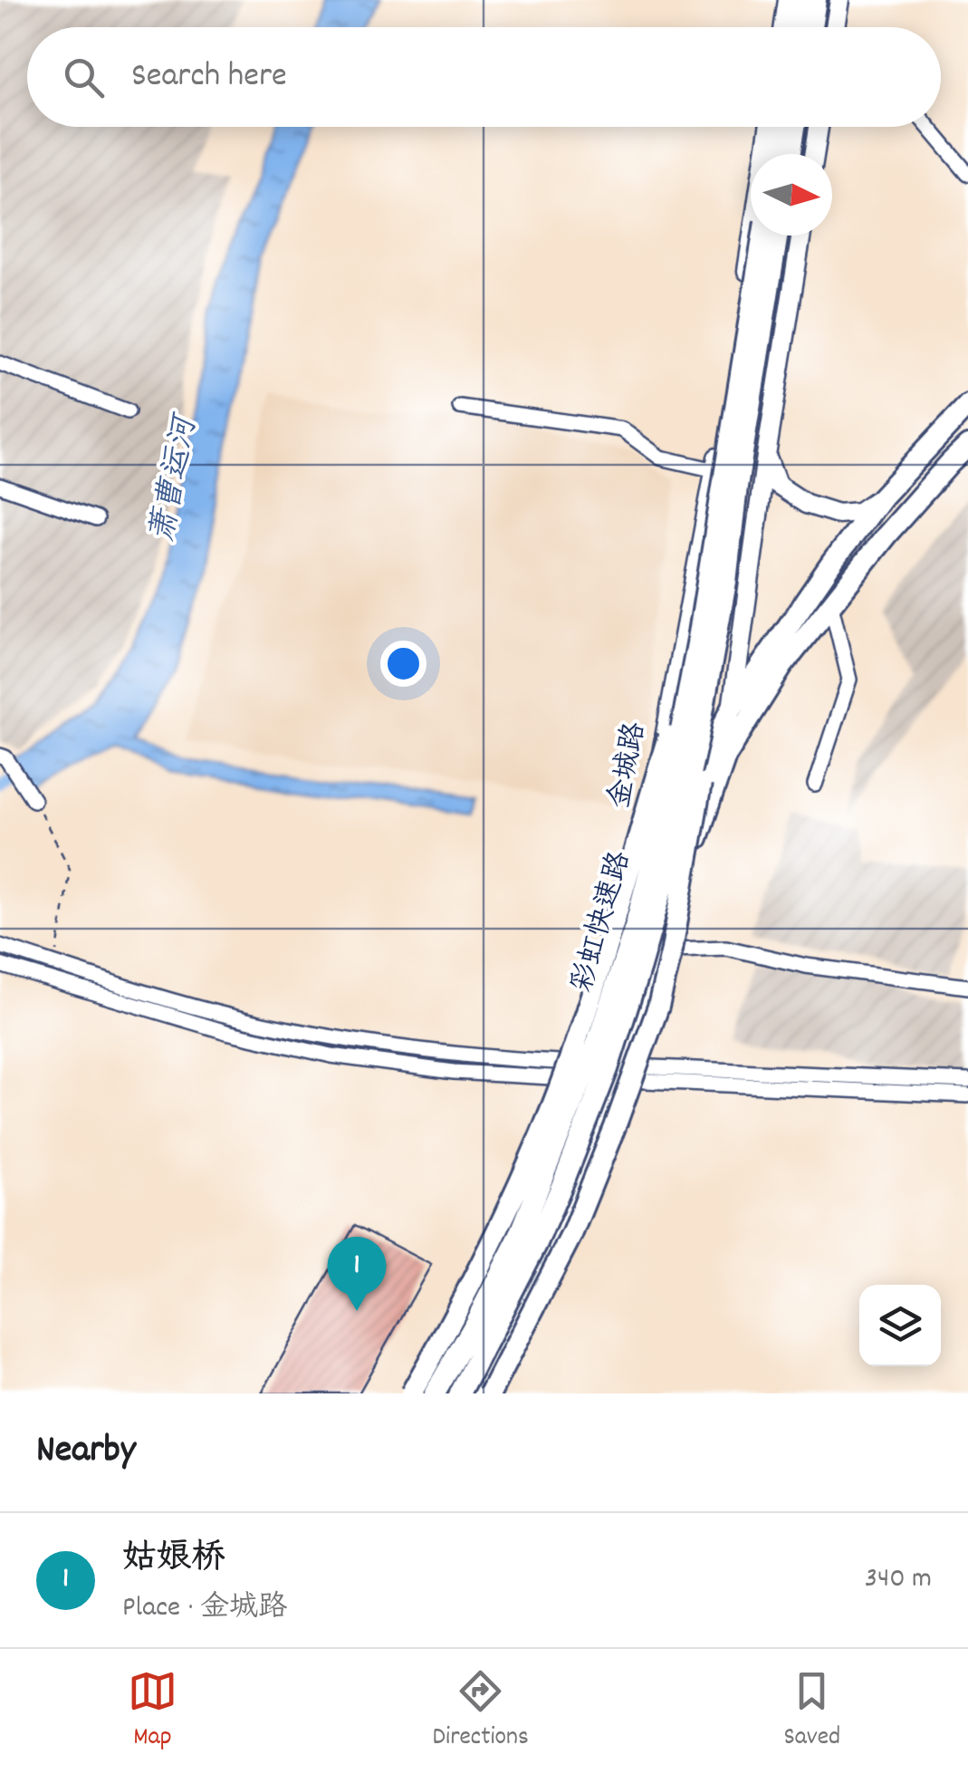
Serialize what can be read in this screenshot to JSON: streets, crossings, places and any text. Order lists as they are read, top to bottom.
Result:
{
  "streets": {
    "highway": ["金城路", "彩虹快速路"]
  },
  "water": ["萧曹运河"],
  "north": "right",
  "page": {
    "search": "Search here",
    "pins": "1",
    "heading": "Nearby",
    "list": [
      {
        "mark": "1",
        "name": "姑娘桥",
        "note": "Place · 金城路",
        "value": "340 m"
      }
    ],
    "nav": ["Map", "Directions", "Saved"]
  }
}
